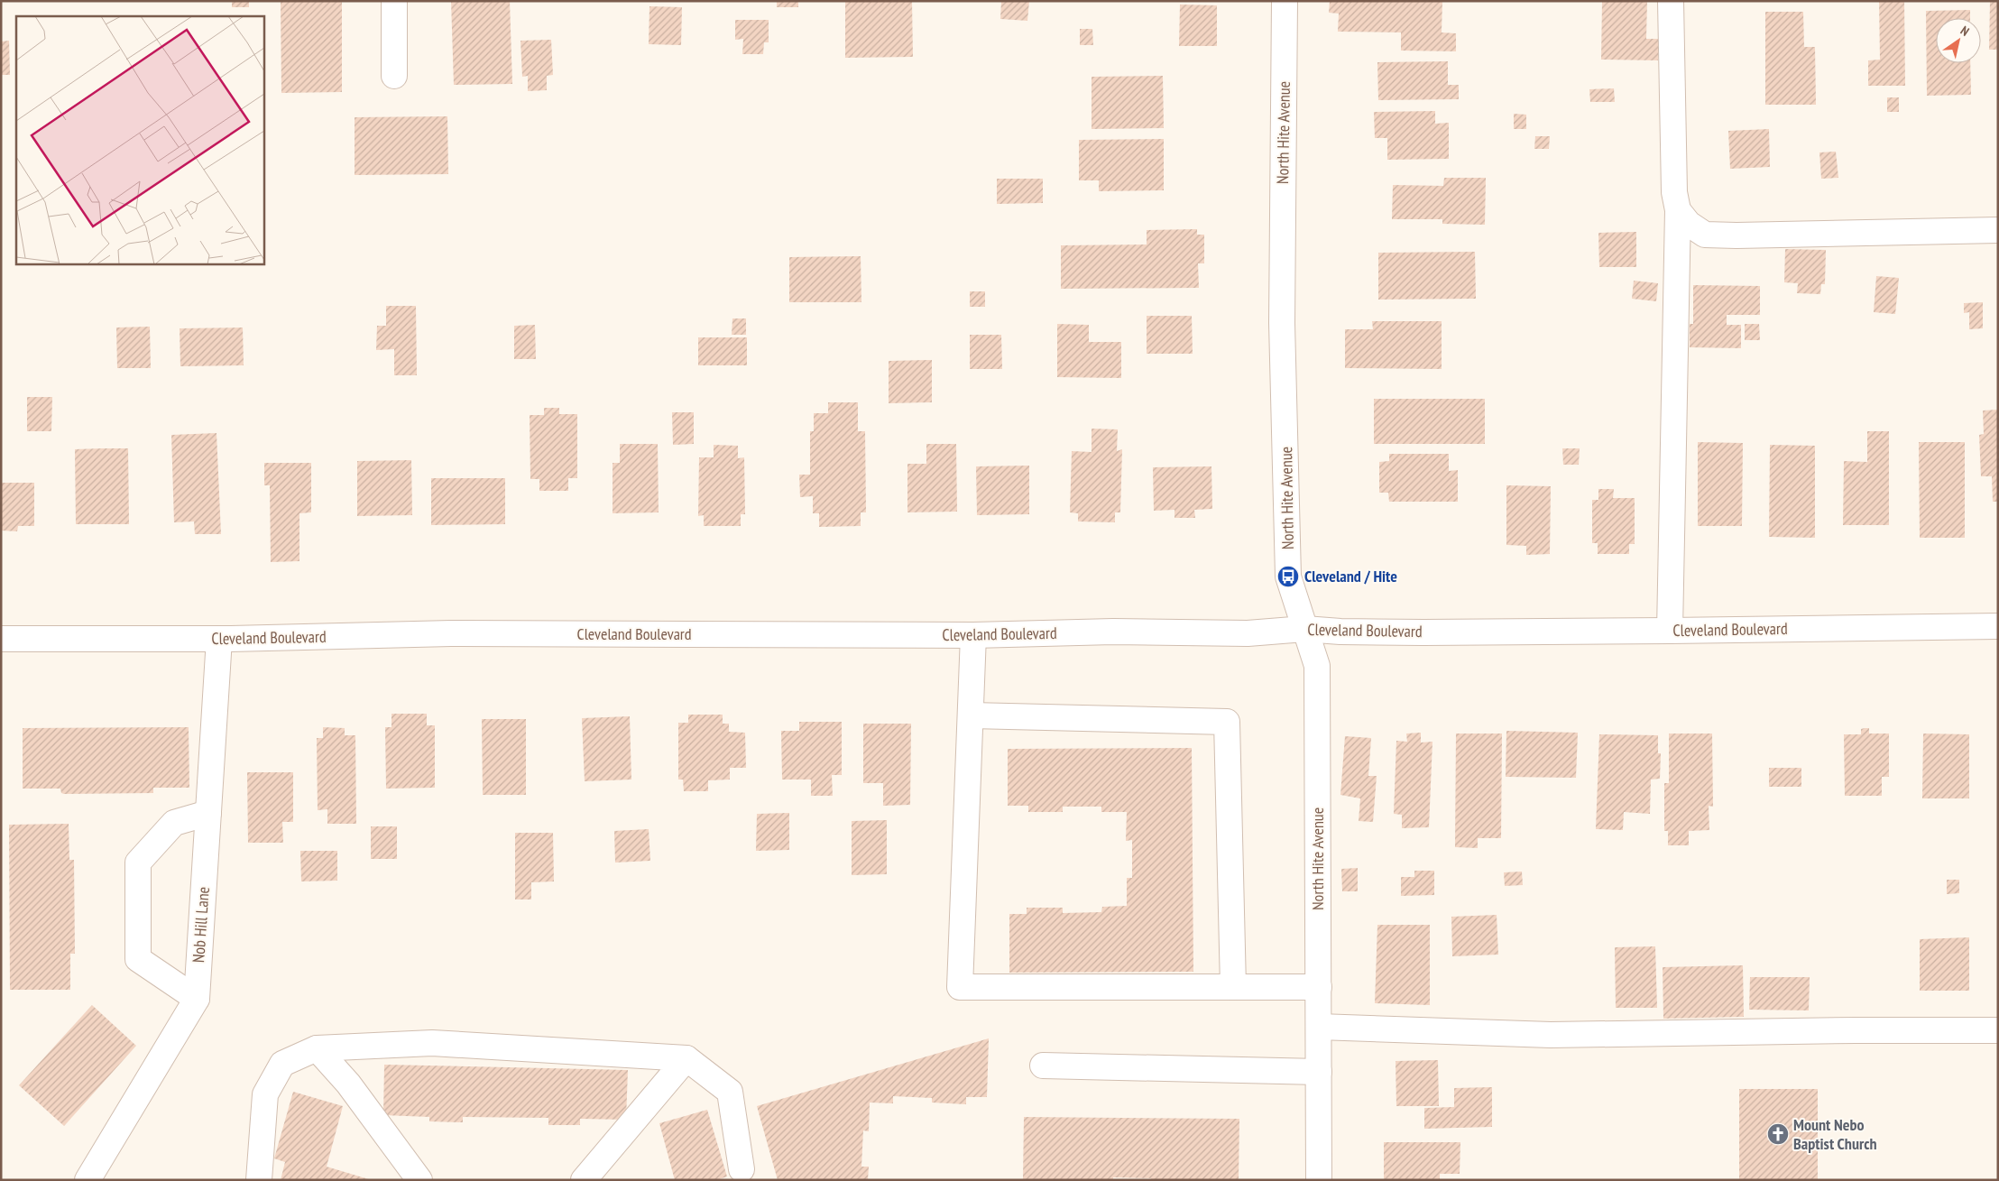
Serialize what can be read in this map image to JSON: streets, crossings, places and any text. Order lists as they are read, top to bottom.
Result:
{
  "streets": {
    "street": ["North Hite Avenue", "Cleveland Boulevard", "Nob Hill Lane"]
  },
  "crossings": [
    ["North Hite Avenue", "Cleveland Boulevard"],
    ["Cleveland Boulevard", "Nob Hill Lane"]
  ],
  "places": {
    "bus stop": ["Cleveland / Hite"],
    "church": ["Mount Nebo Baptist Church"]
  },
  "north": "top right"
}
